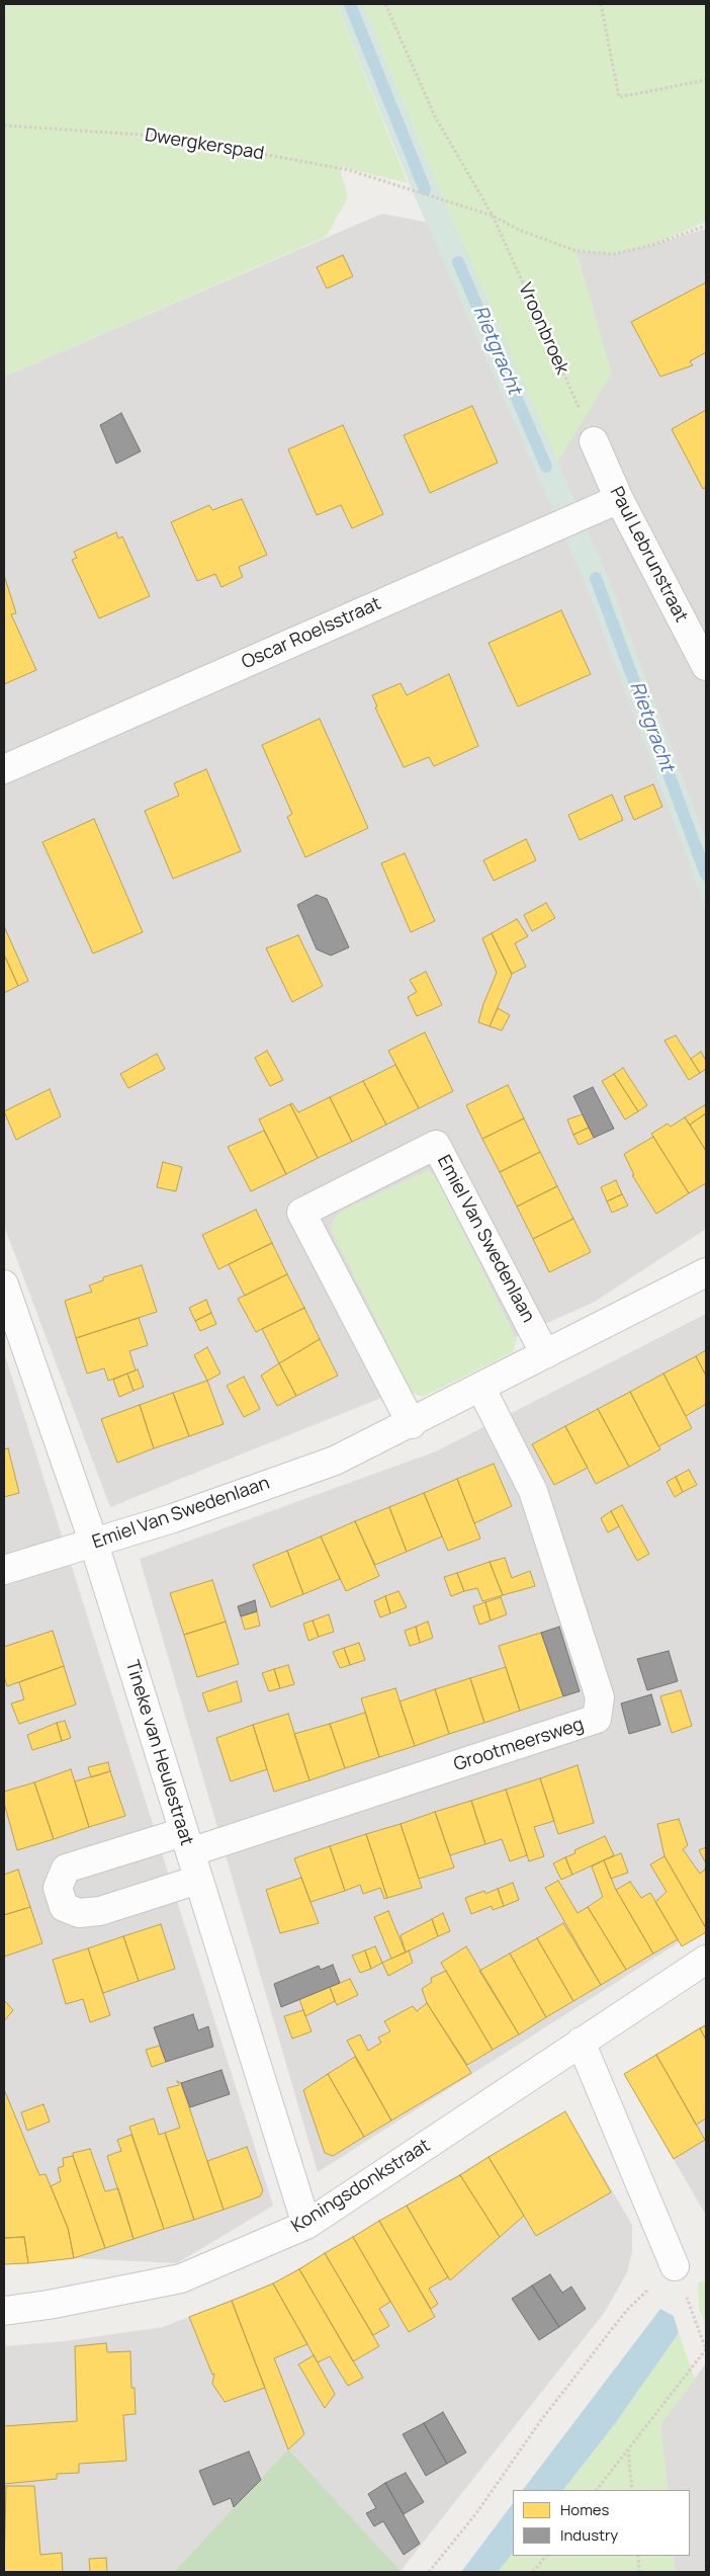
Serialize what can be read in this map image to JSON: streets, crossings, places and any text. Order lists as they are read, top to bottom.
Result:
{
  "streets": {
    "street": [
      "Paul Lebrunstraat",
      "Oscar Roelsstraat",
      "Emiel Van Swedenlaan",
      "Grootmeersweg",
      "Tineke van Heulestraat",
      "Koningsdonkstraat"
    ],
    "path": ["Dwergkerspad", "Vroonbroek"]
  },
  "crossings": [
    ["Dwergkerspad", "Vroonbroek"],
    ["Vroonbroek", "Paul Lebrunstraat"],
    ["Paul Lebrunstraat", "Oscar Roelsstraat"],
    ["Emiel Van Swedenlaan", "Grootmeersweg"],
    ["Emiel Van Swedenlaan", "Tineke van Heulestraat"],
    ["Grootmeersweg", "Tineke van Heulestraat"],
    ["Tineke van Heulestraat", "Koningsdonkstraat"]
  ],
  "water": ["Rietgracht"],
  "legend": ["Homes", "Industry"]
}
